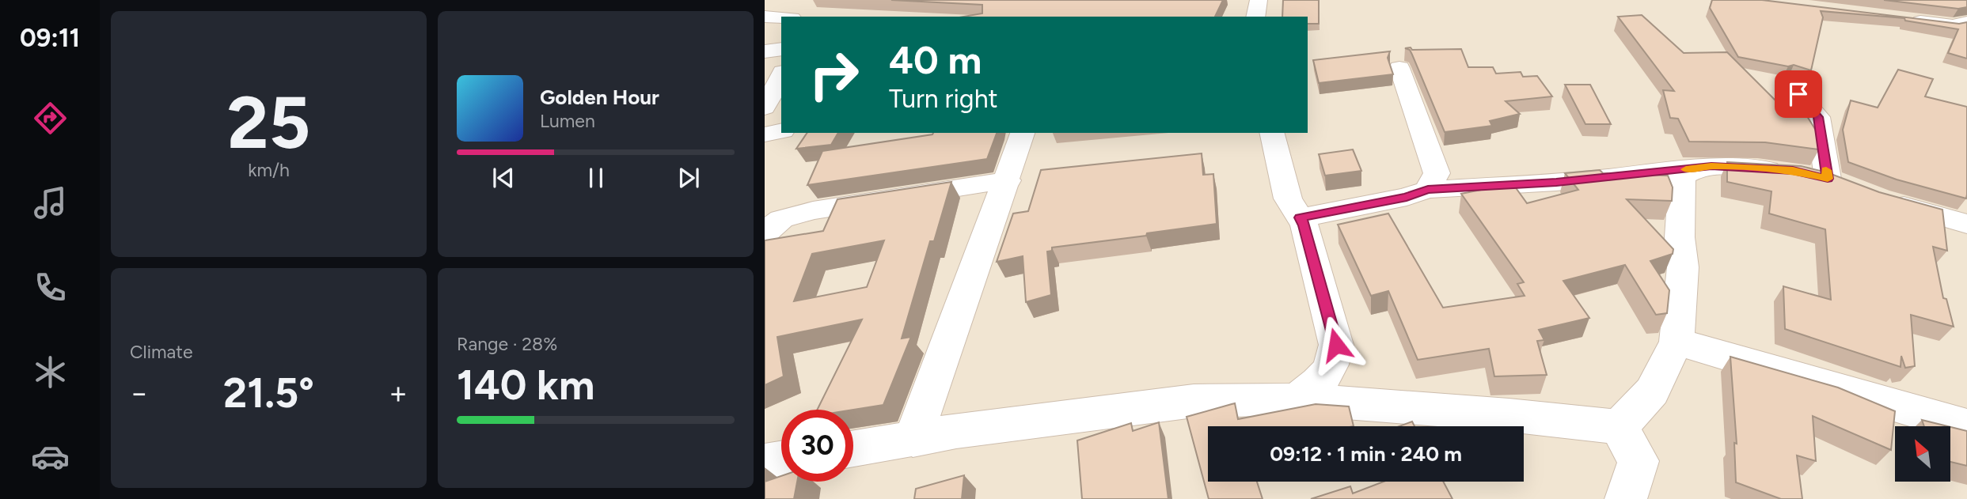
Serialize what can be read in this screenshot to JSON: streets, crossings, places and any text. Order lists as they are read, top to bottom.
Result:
{
  "north": "top left",
  "page": {
    "tabs": "09:11",
    "tile": [
      ["25", "km/h"],
      "Climate",
      ["Range · 28%", "140 km"]
    ],
    "turn": ["40 m", "Turn right"],
    "song": ["Golden Hour", "Lumen"],
    "heat": ["−", "21.5°", "+"],
    "limit": "30",
    "trip": "09:12 · 1 min · 240 m"
  }
}
